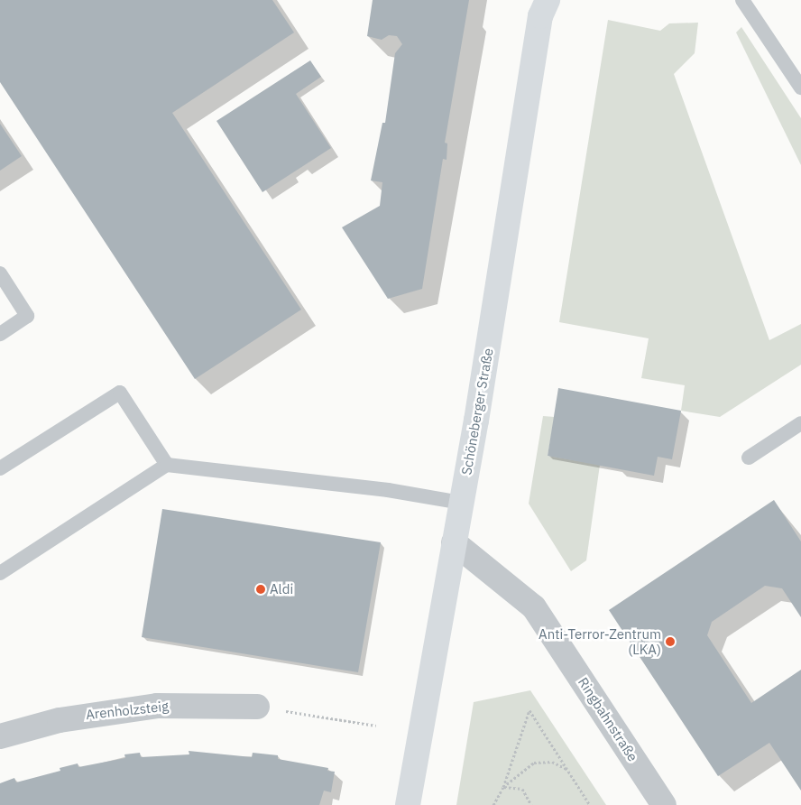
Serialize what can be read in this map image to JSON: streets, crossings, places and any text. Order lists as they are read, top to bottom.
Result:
{
  "streets": {
    "main road": ["Schöneberger Straße"],
    "street": ["Arenholzsteig", "Ringbahnstraße"]
  },
  "crossings": [
    ["Schöneberger Straße", "Ringbahnstraße"]
  ],
  "places": ["Aldi", "Anti-Terror-Zentrum (LKA)"]
}
